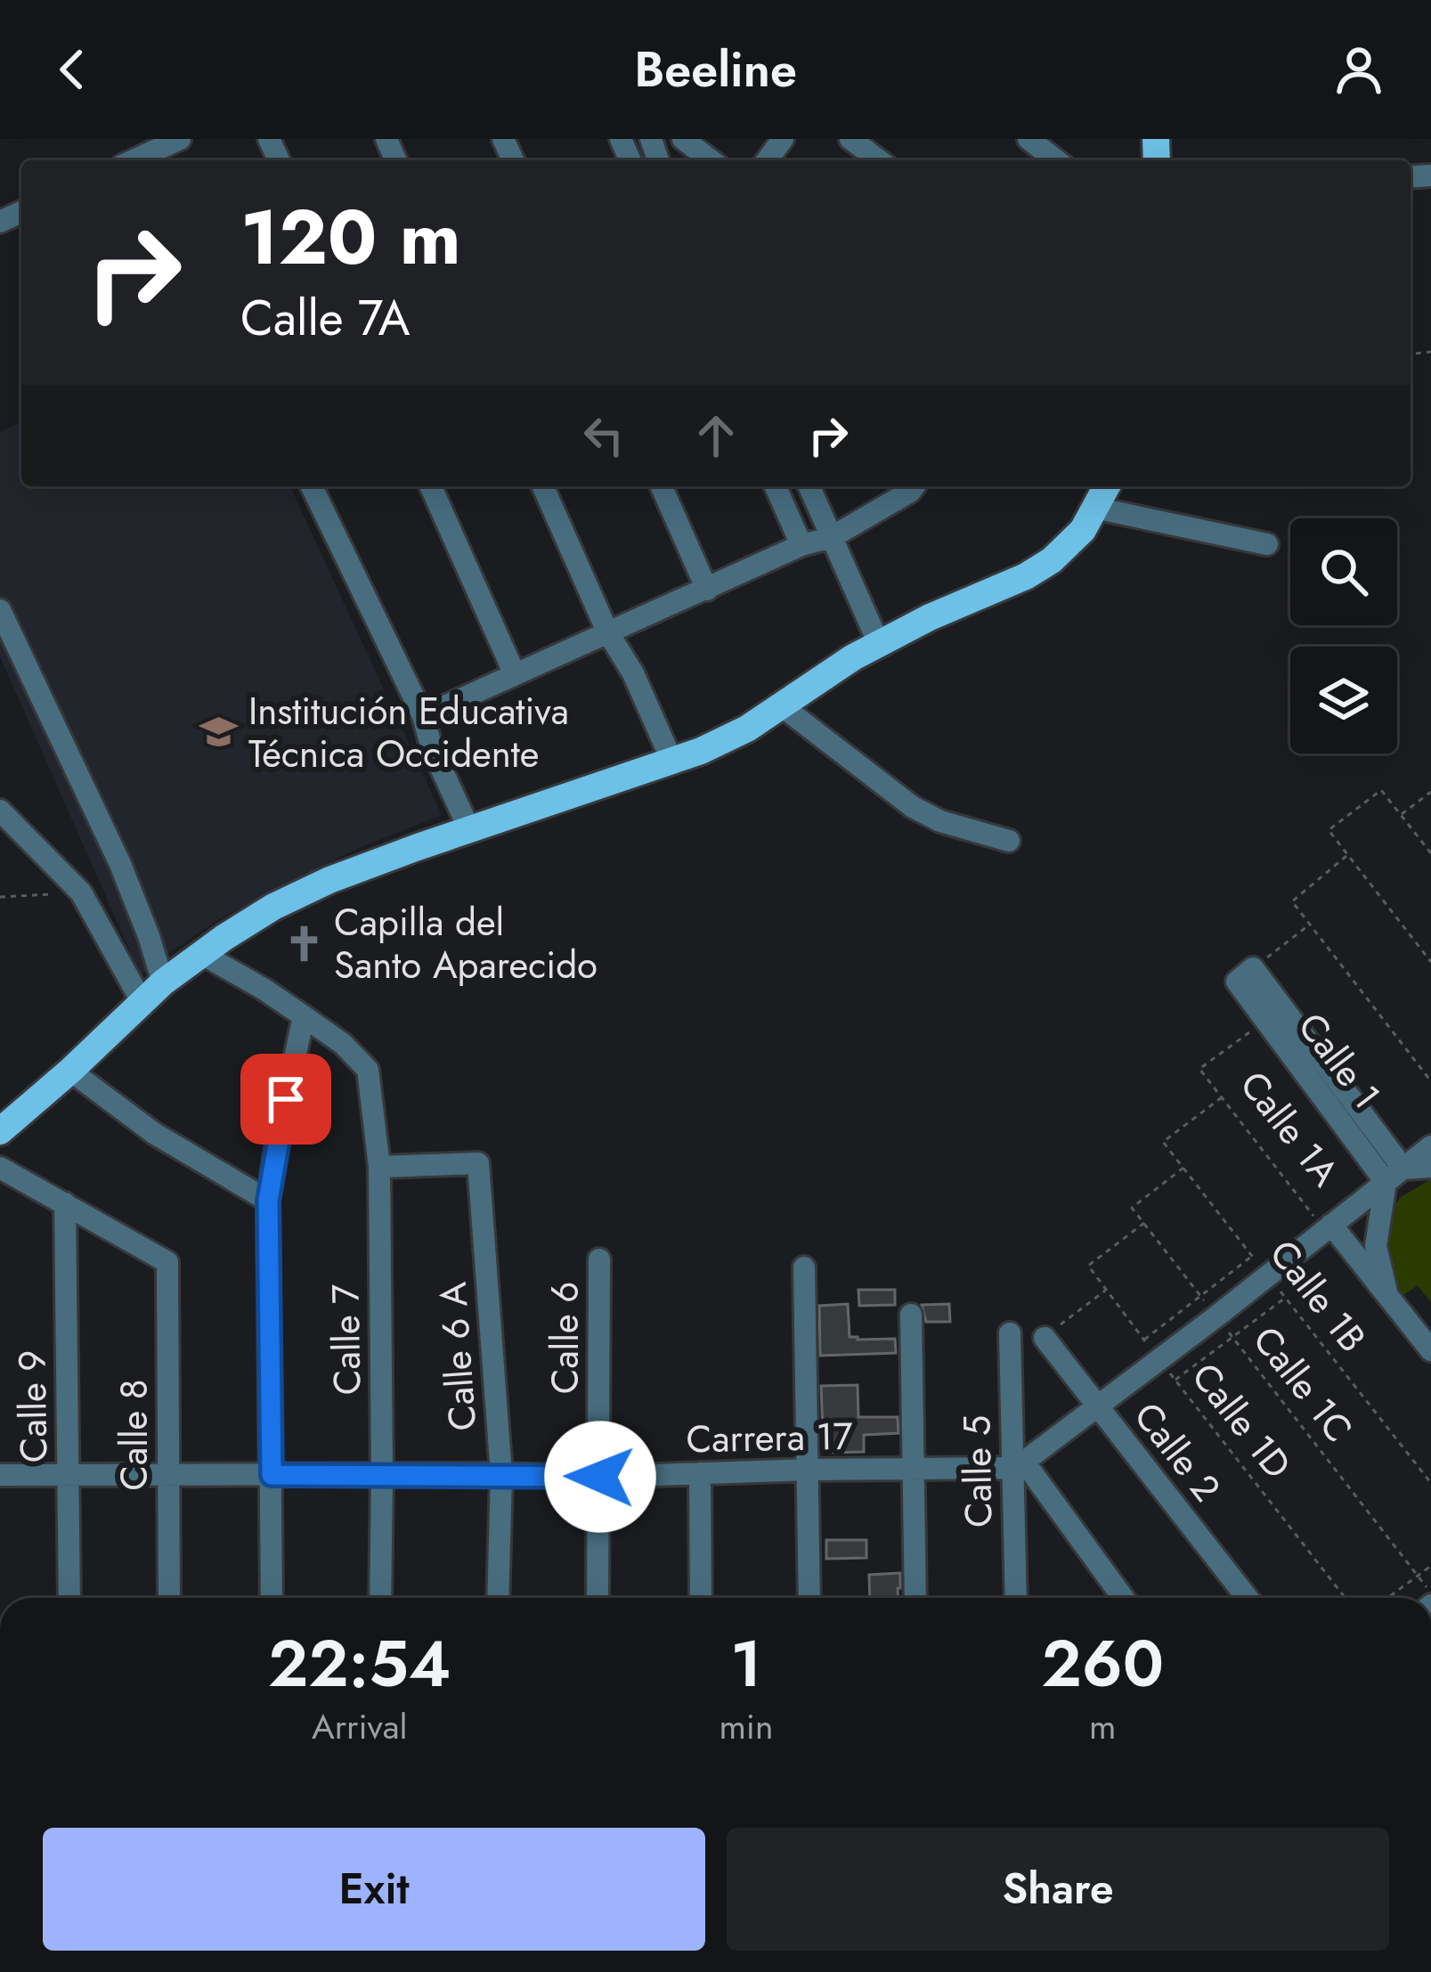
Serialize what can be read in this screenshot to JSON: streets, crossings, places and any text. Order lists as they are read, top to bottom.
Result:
{
  "streets": {
    "street": [
      "Calle 1",
      "Calle 1A",
      "Calle 6",
      "Calle 7",
      "Calle 6 A",
      "Calle 9",
      "Calle 8",
      "Carrera 17",
      "Calle 2",
      "Calle 5"
    ],
    "path": ["Calle 1B", "Calle 1C", "Calle 1D"]
  },
  "crossings": [
    ["Calle 1", "Calle 1A"],
    ["Calle 1A", "Calle 1B"],
    ["Calle 1B", "Calle 1C"],
    ["Calle 6", "Carrera 17"],
    ["Calle 7", "Calle 6 A"],
    ["Calle 7", "Carrera 17"],
    ["Calle 6 A", "Carrera 17"],
    ["Calle 1C", "Calle 1D"],
    ["Calle 9", "Calle 8"],
    ["Calle 9", "Carrera 17"],
    ["Calle 8", "Carrera 17"],
    ["Carrera 17", "Calle 5"]
  ],
  "places": {
    "school or university": ["Institución Educativa Técnica Occidente"],
    "church": ["Capilla del Santo Aparecido"]
  },
  "page": {
    "header": "Beeline",
    "turn": ["120 m", "Calle 7A"],
    "eta": [
      "22:54",
      "Arrival",
      "1",
      "min",
      "260",
      "m"
    ],
    "buttons": ["Exit", "Share"]
  }
}
